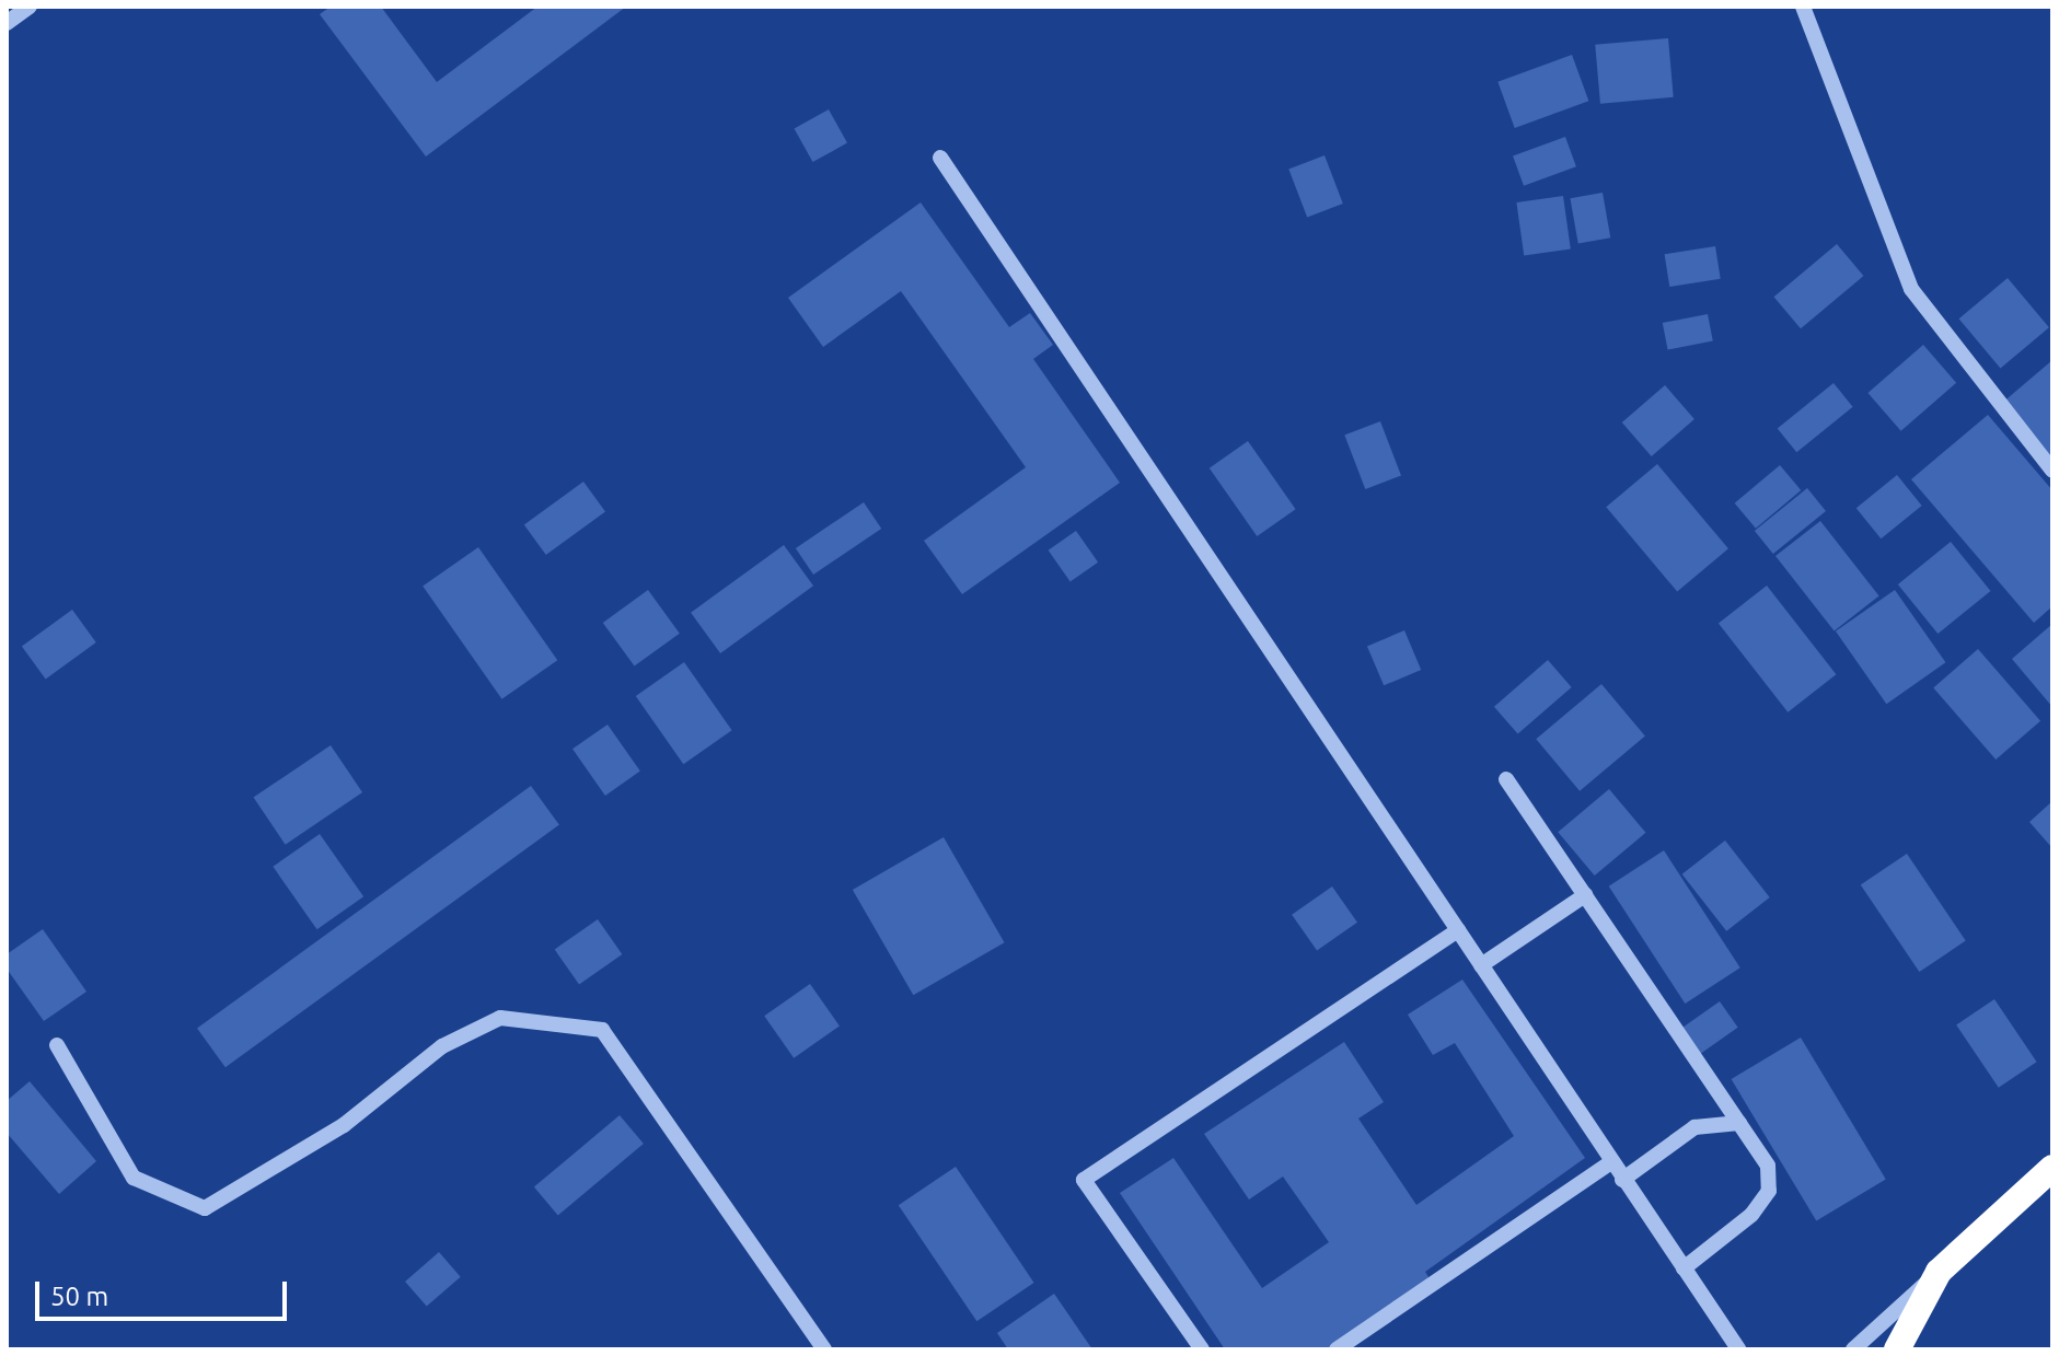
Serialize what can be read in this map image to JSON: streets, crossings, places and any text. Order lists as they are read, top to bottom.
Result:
{
  "scale_bar": "50 m"
}
